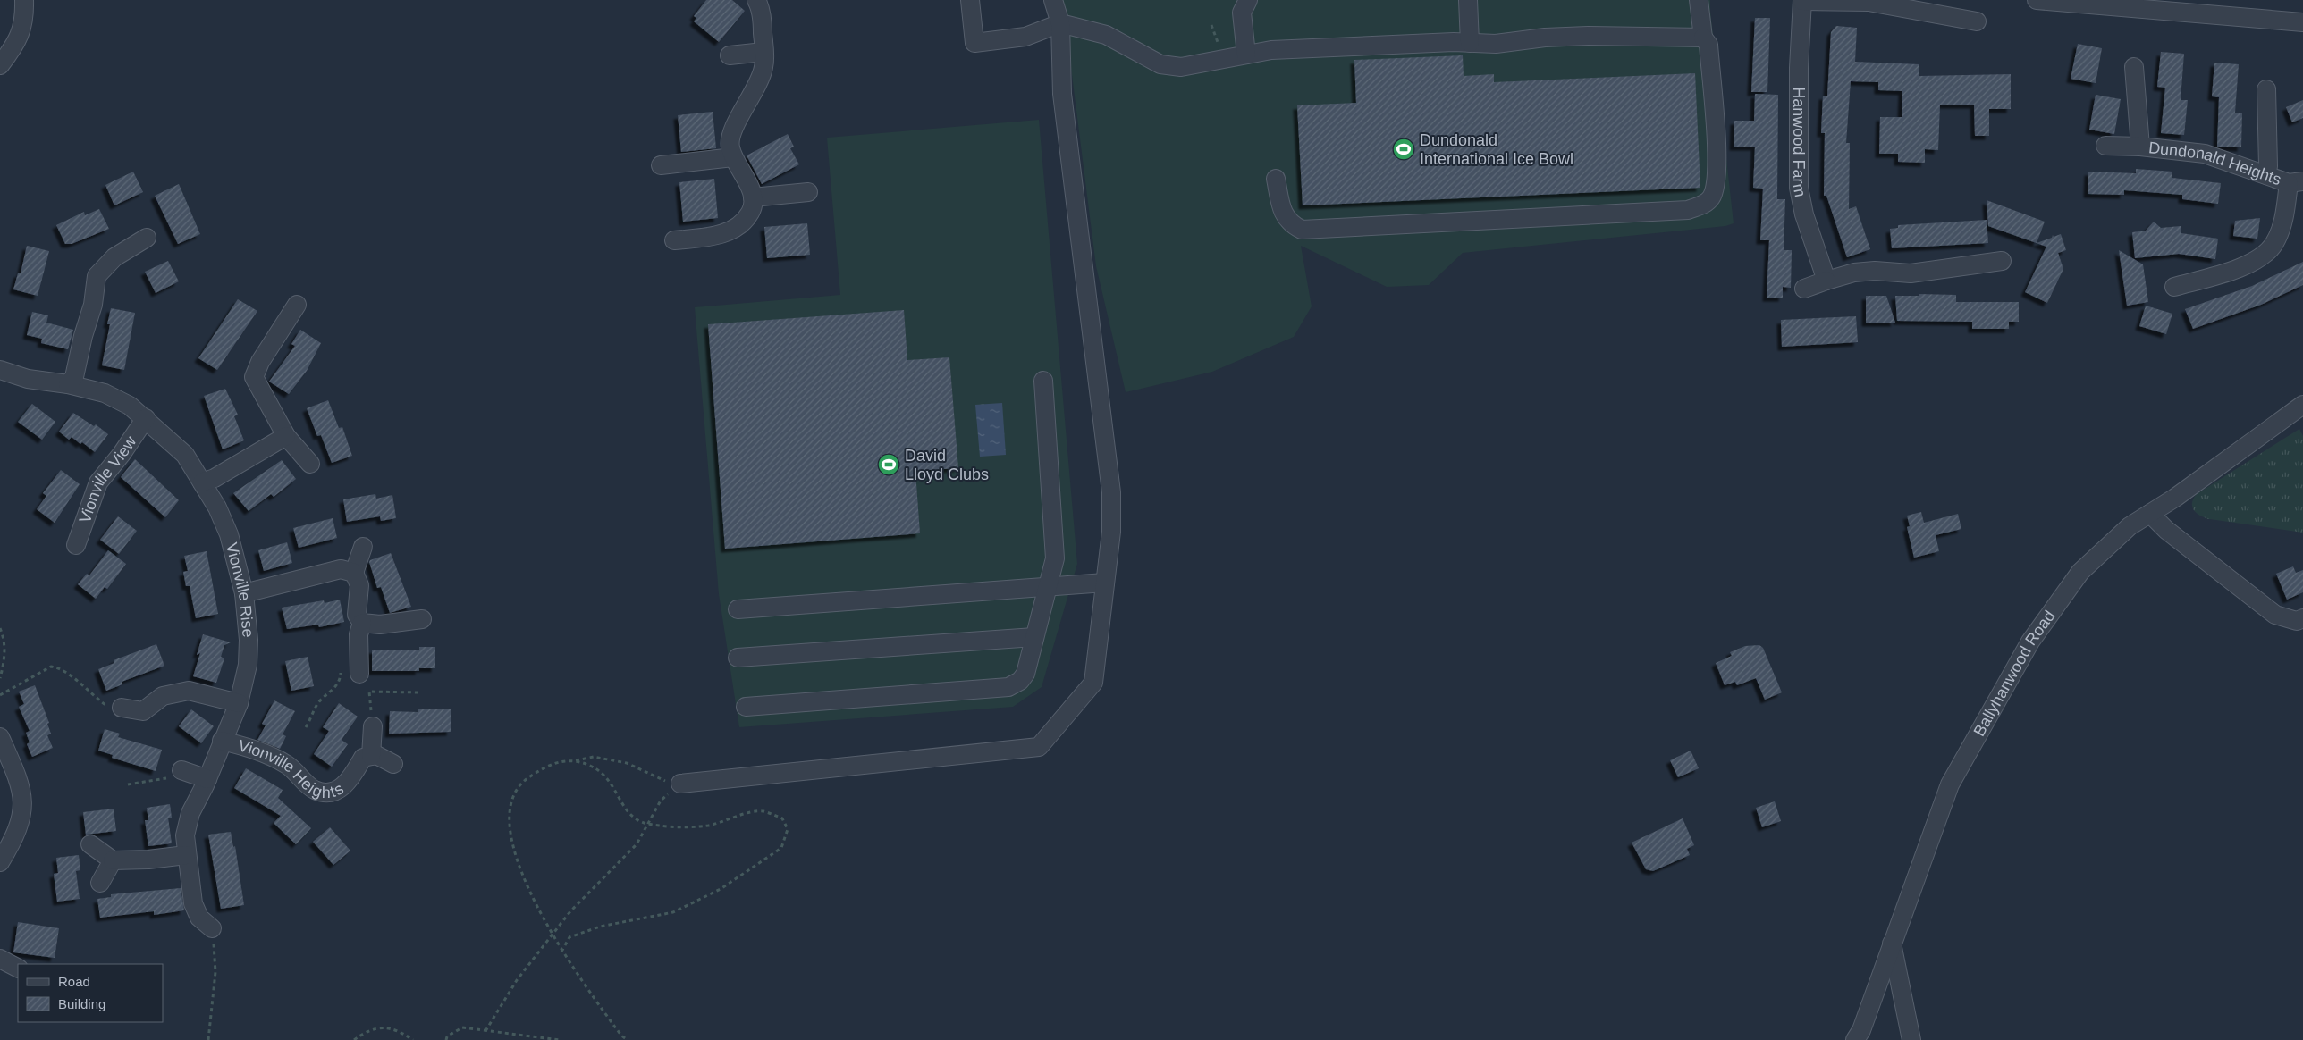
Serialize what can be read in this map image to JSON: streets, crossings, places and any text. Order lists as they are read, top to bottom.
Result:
{
  "streets": {
    "street": [
      "Hanwood Farm",
      "Dundonald Heights",
      "Vionville View",
      "Vionville Rise",
      "Ballyhanwood Road",
      "Vionville Heights"
    ]
  },
  "crossings": [
    ["Vionville View", "Vionville Rise"],
    ["Vionville Rise", "Vionville Heights"]
  ],
  "places": {
    "sports": ["Dundonald International Ice Bowl", "David Lloyd Clubs"]
  },
  "legend": ["Road", "Building"]
}
